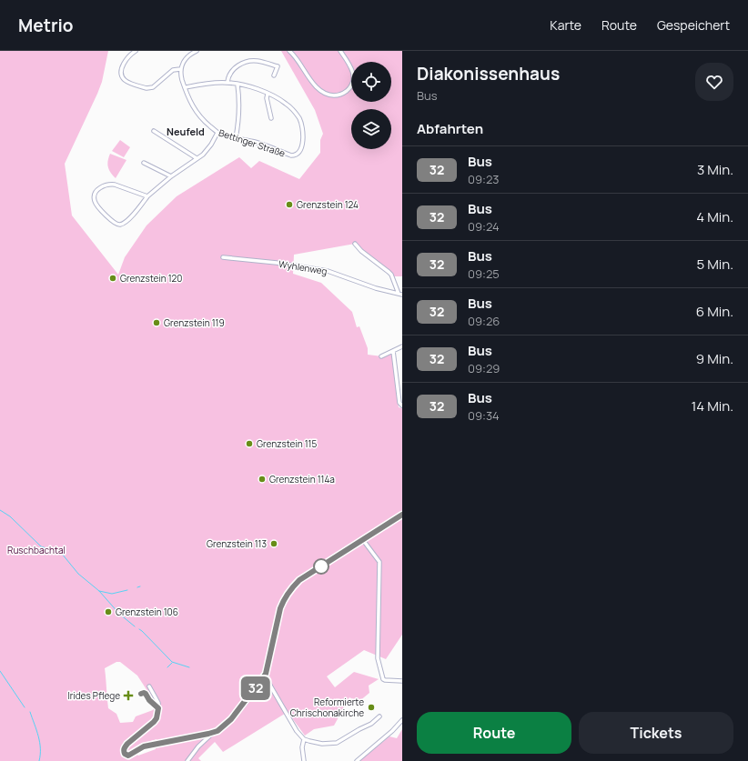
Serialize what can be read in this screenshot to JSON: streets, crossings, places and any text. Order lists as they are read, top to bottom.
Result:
{
  "streets": {
    "street": ["Bettinger Straße", "Wyhlenweg"]
  },
  "districts": ["Neufeld"],
  "parks": ["Ruschbachtal"],
  "places": {
    "other": [
      "Grenzstein 124",
      "Grenzstein 120",
      "Grenzstein 119",
      "Grenzstein 115",
      "Grenzstein 114a",
      "Grenzstein 113",
      "Grenzstein 106",
      "Reformierte Chrischonakirche"
    ],
    "health": ["Irides Pflege"]
  },
  "lines": ["bus line 32"],
  "page": {
    "header": "Metrio",
    "nav": ["Karte", "Route", "Gespeichert"],
    "on_map": "32",
    "heading": [
      ["Diakonissenhaus", "Bus"],
      "Abfahrten"
    ],
    "list": [
      {
        "mark": "32",
        "name": "Bus",
        "note": "09:23",
        "value": "3 Min."
      },
      {
        "mark": "32",
        "name": "Bus",
        "note": "09:24",
        "value": "4 Min."
      },
      {
        "mark": "32",
        "name": "Bus",
        "note": "09:25",
        "value": "5 Min."
      },
      {
        "mark": "32",
        "name": "Bus",
        "note": "09:26",
        "value": "6 Min."
      },
      {
        "mark": "32",
        "name": "Bus",
        "note": "09:29",
        "value": "9 Min."
      },
      {
        "mark": "32",
        "name": "Bus",
        "note": "09:34",
        "value": "14 Min."
      }
    ],
    "buttons": ["Route", "Tickets"]
  }
}
